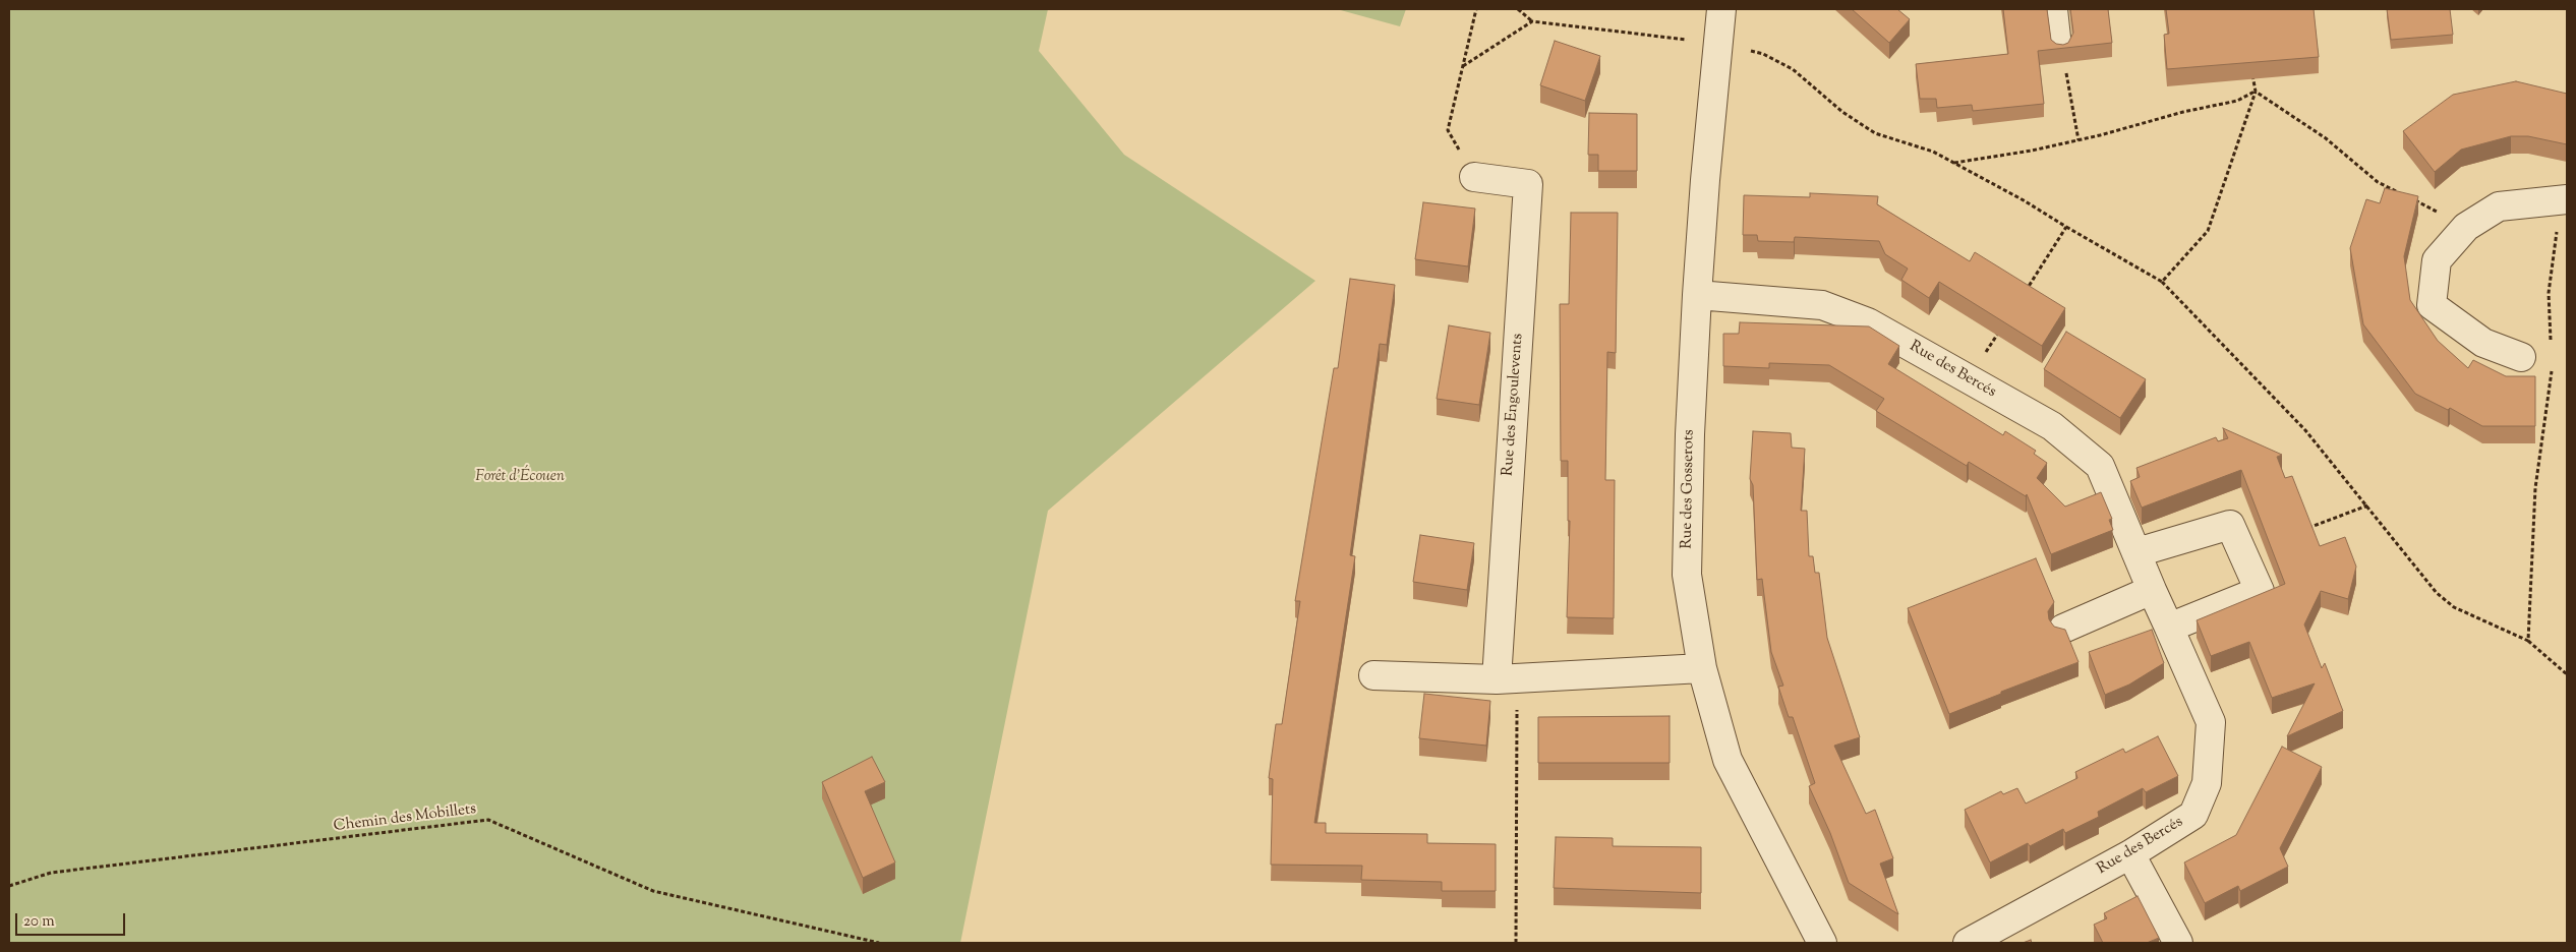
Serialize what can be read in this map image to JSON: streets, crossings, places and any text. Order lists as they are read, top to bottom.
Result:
{
  "streets": {
    "street": ["Rue des Bercés", "Rue des Engoulevents", "Rue des Gosserots"],
    "path": ["Chemin des Mobillets"]
  },
  "crossings": [
    ["Rue des Bercés", "Rue des Gosserots"]
  ],
  "parks": ["Forêt d'Écouen"],
  "scale_bar": "20 m"
}
